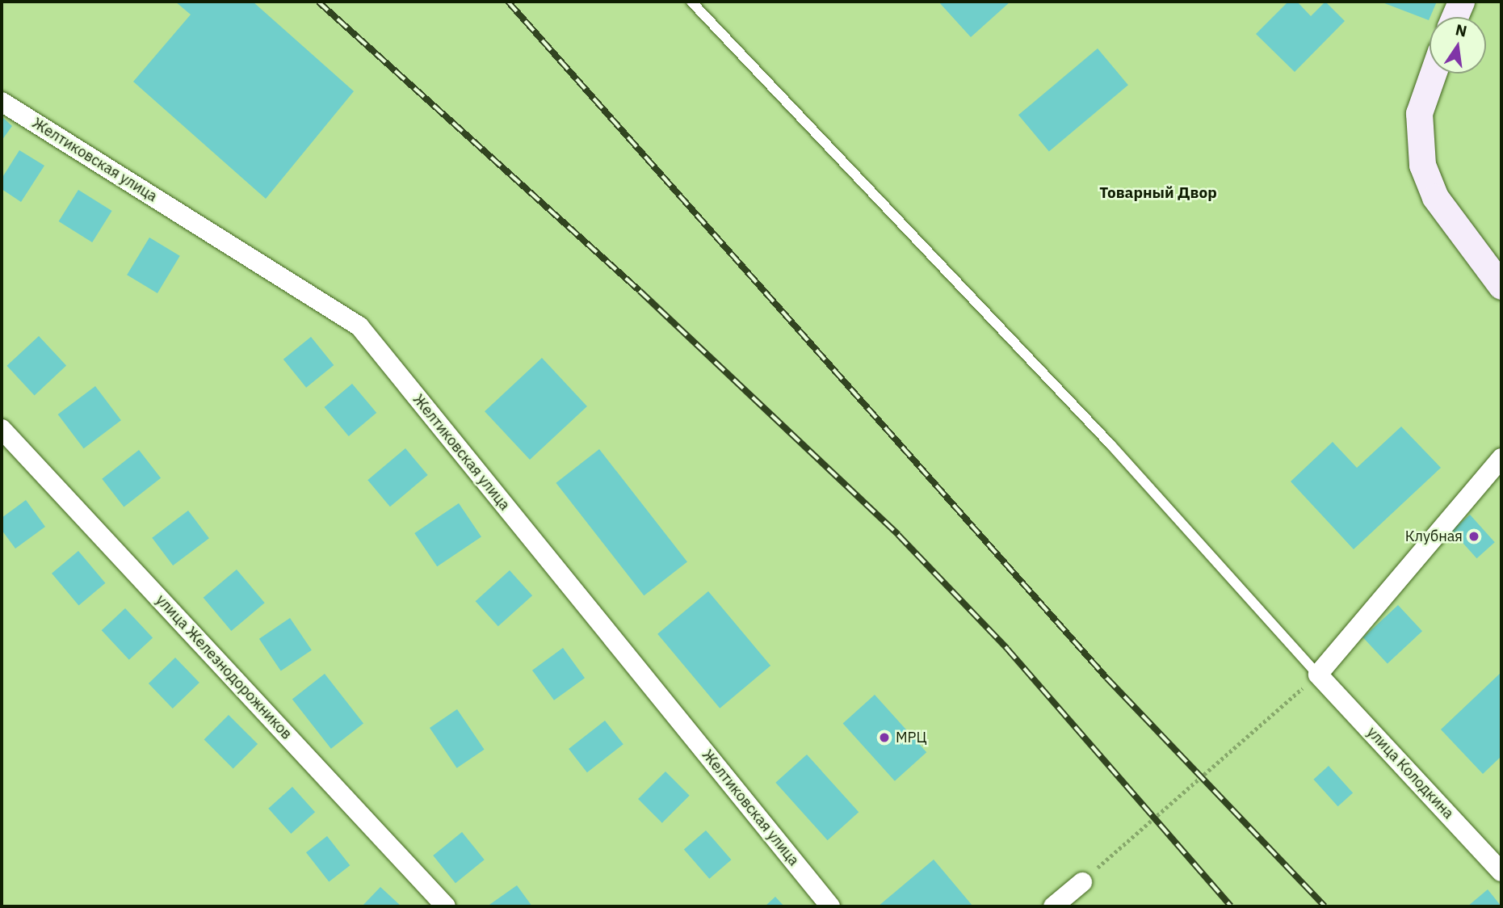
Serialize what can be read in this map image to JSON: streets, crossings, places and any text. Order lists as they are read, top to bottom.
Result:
{
  "streets": {
    "street": ["Желтиковская улица", "улица Железнодорожников", "улица Колодкина"]
  },
  "districts": ["Товарный Двор"],
  "places": ["Клубная", "МРЦ"],
  "north": "top"
}
